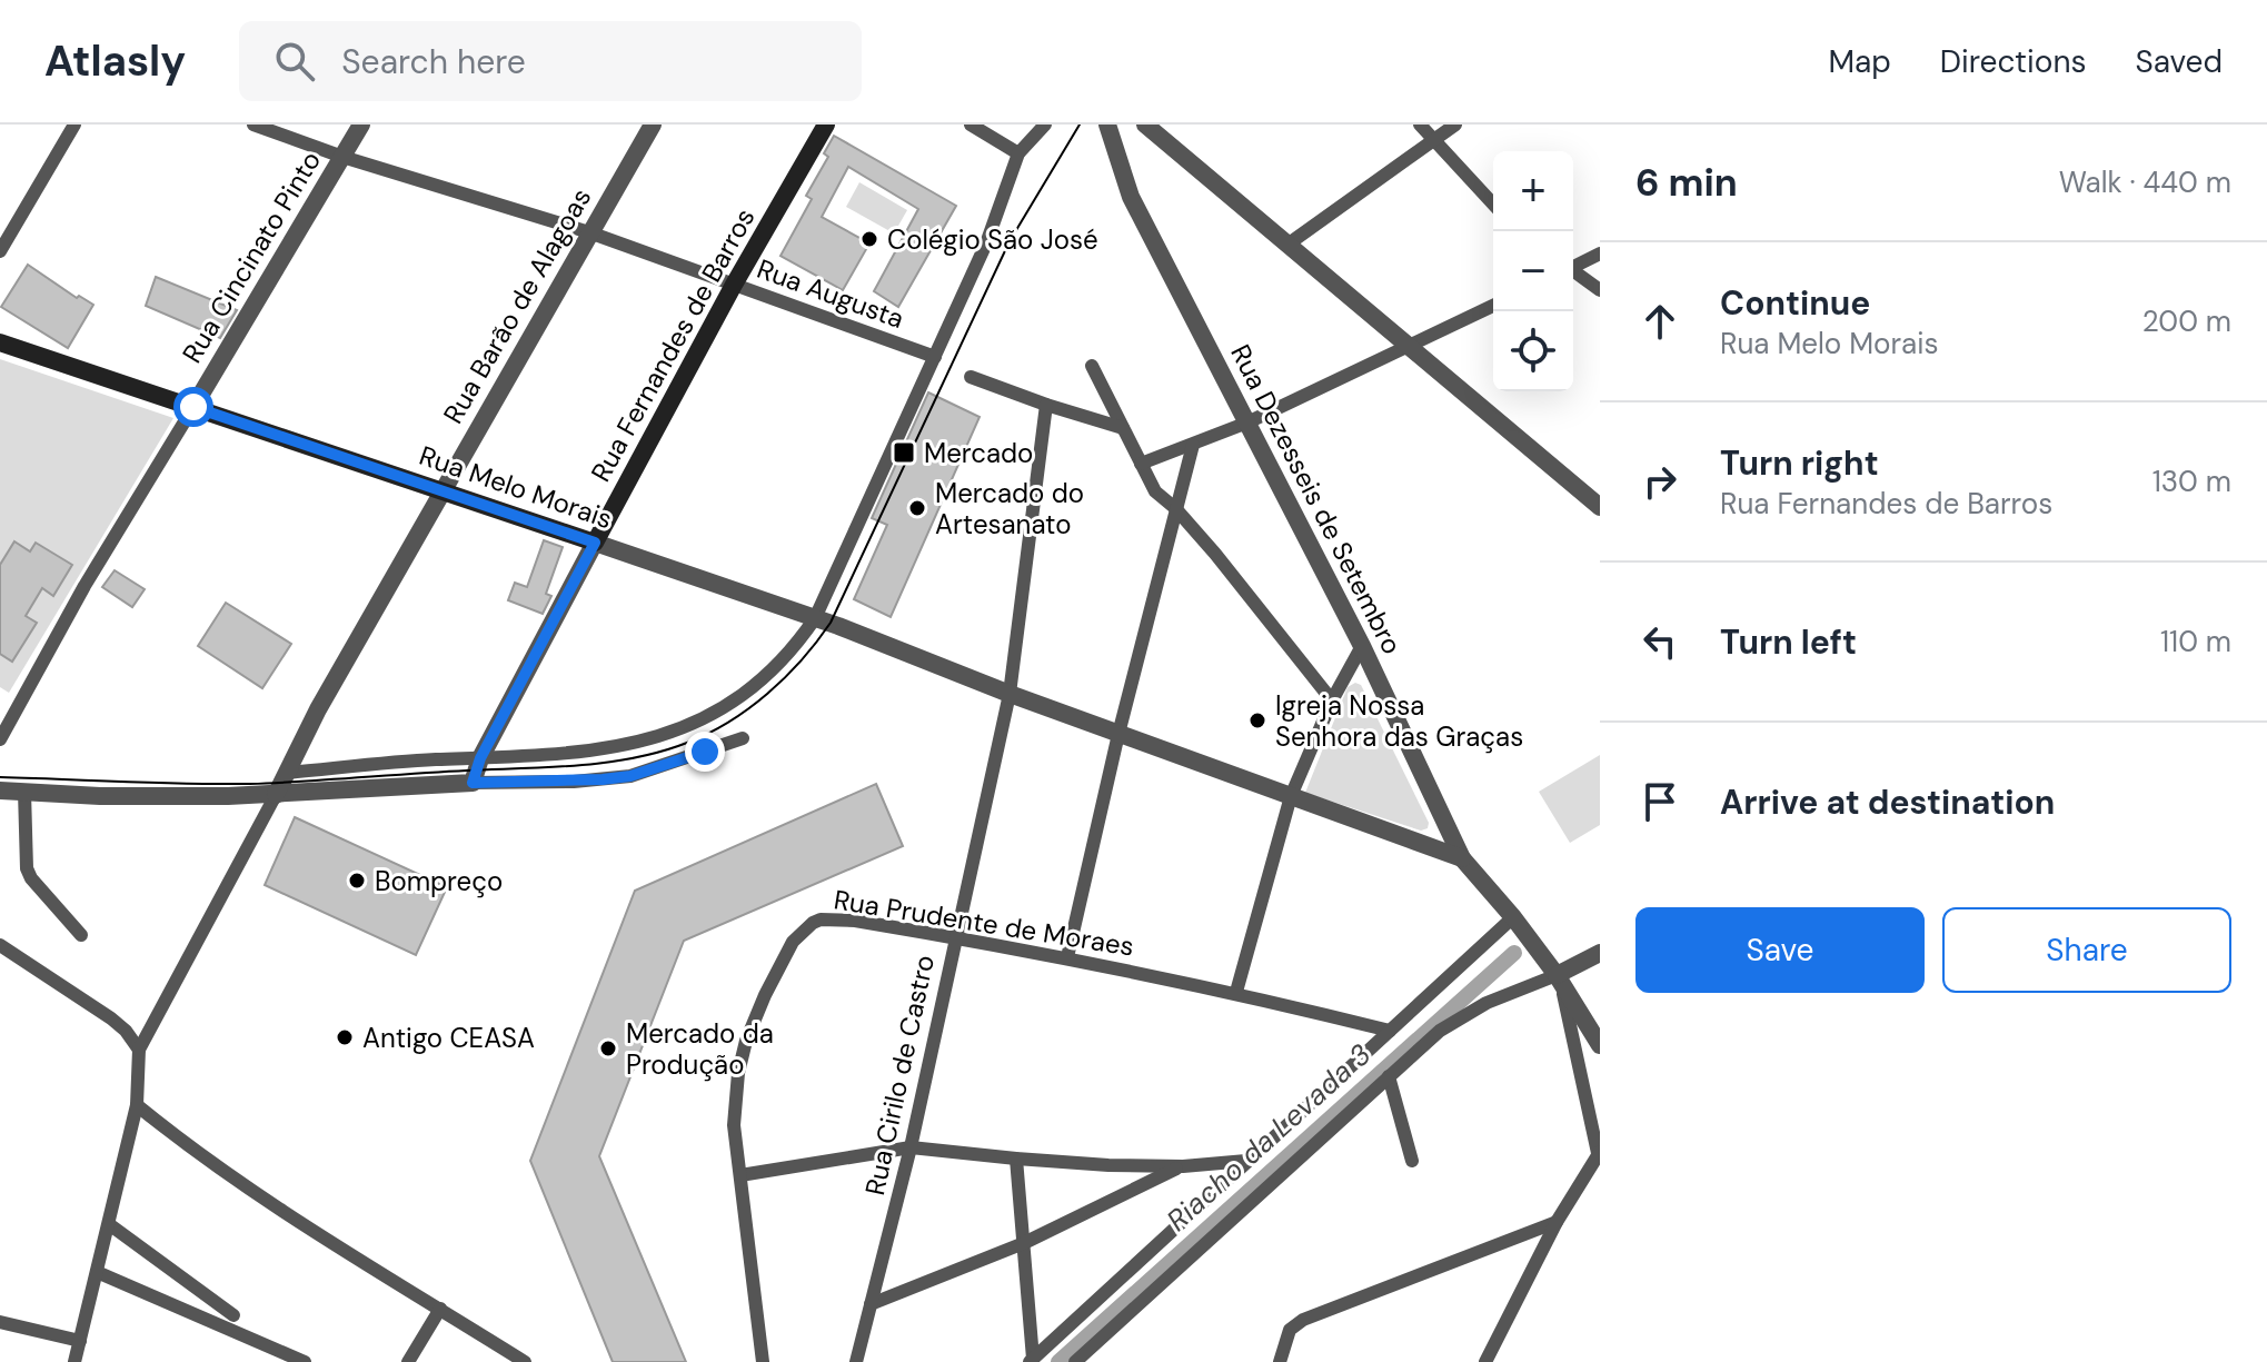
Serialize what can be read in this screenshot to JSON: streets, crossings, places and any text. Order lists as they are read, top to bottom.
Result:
{
  "streets": {
    "main road": ["Rua Fernandes de Barros", "Rua Melo Morais"],
    "street": [
      "Rua Cincinato Pinto",
      "Rua Augusta",
      "Rua Barão de Alagoas",
      "Rua Dezesseis de Setembro",
      "Rua Prudente de Moraes",
      "Rua Cirilo de Castro"
    ]
  },
  "crossings": [
    ["Rua Cincinato Pinto", "Rua Augusta"],
    ["Rua Cincinato Pinto", "Rua Melo Morais"],
    ["Rua Augusta", "Rua Barão de Alagoas"],
    ["Rua Augusta", "Rua Fernandes de Barros"],
    ["Rua Barão de Alagoas", "Rua Melo Morais"],
    ["Rua Fernandes de Barros", "Rua Melo Morais"],
    ["Rua Melo Morais", "Rua Dezesseis de Setembro"],
    ["Rua Melo Morais", "Rua Cirilo de Castro"],
    ["Rua Prudente de Moraes", "Rua Cirilo de Castro"]
  ],
  "water": ["Riacho da Levada 3"],
  "places": {
    "other": [
      "Colégio São José",
      "Mercado do Artesanato",
      "Igreja Nossa Senhora das Graças",
      "Bompreço",
      "Antigo CEASA",
      "Mercado da Produção"
    ],
    "transit": ["Mercado"]
  },
  "page": {
    "header": "Atlasly",
    "search": "Search here",
    "nav": ["Map", "Directions", "Saved"],
    "heading": ["6 min", "Walk · 440 m"],
    "map_buttons": ["+", "−"],
    "list": [
      ["Continue", "Rua Melo Morais", "200 m"],
      ["Turn right", "Rua Fernandes de Barros", "130 m"],
      ["Turn left", "110 m"],
      "Arrive at destination"
    ],
    "buttons": ["Save", "Share"]
  }
}
